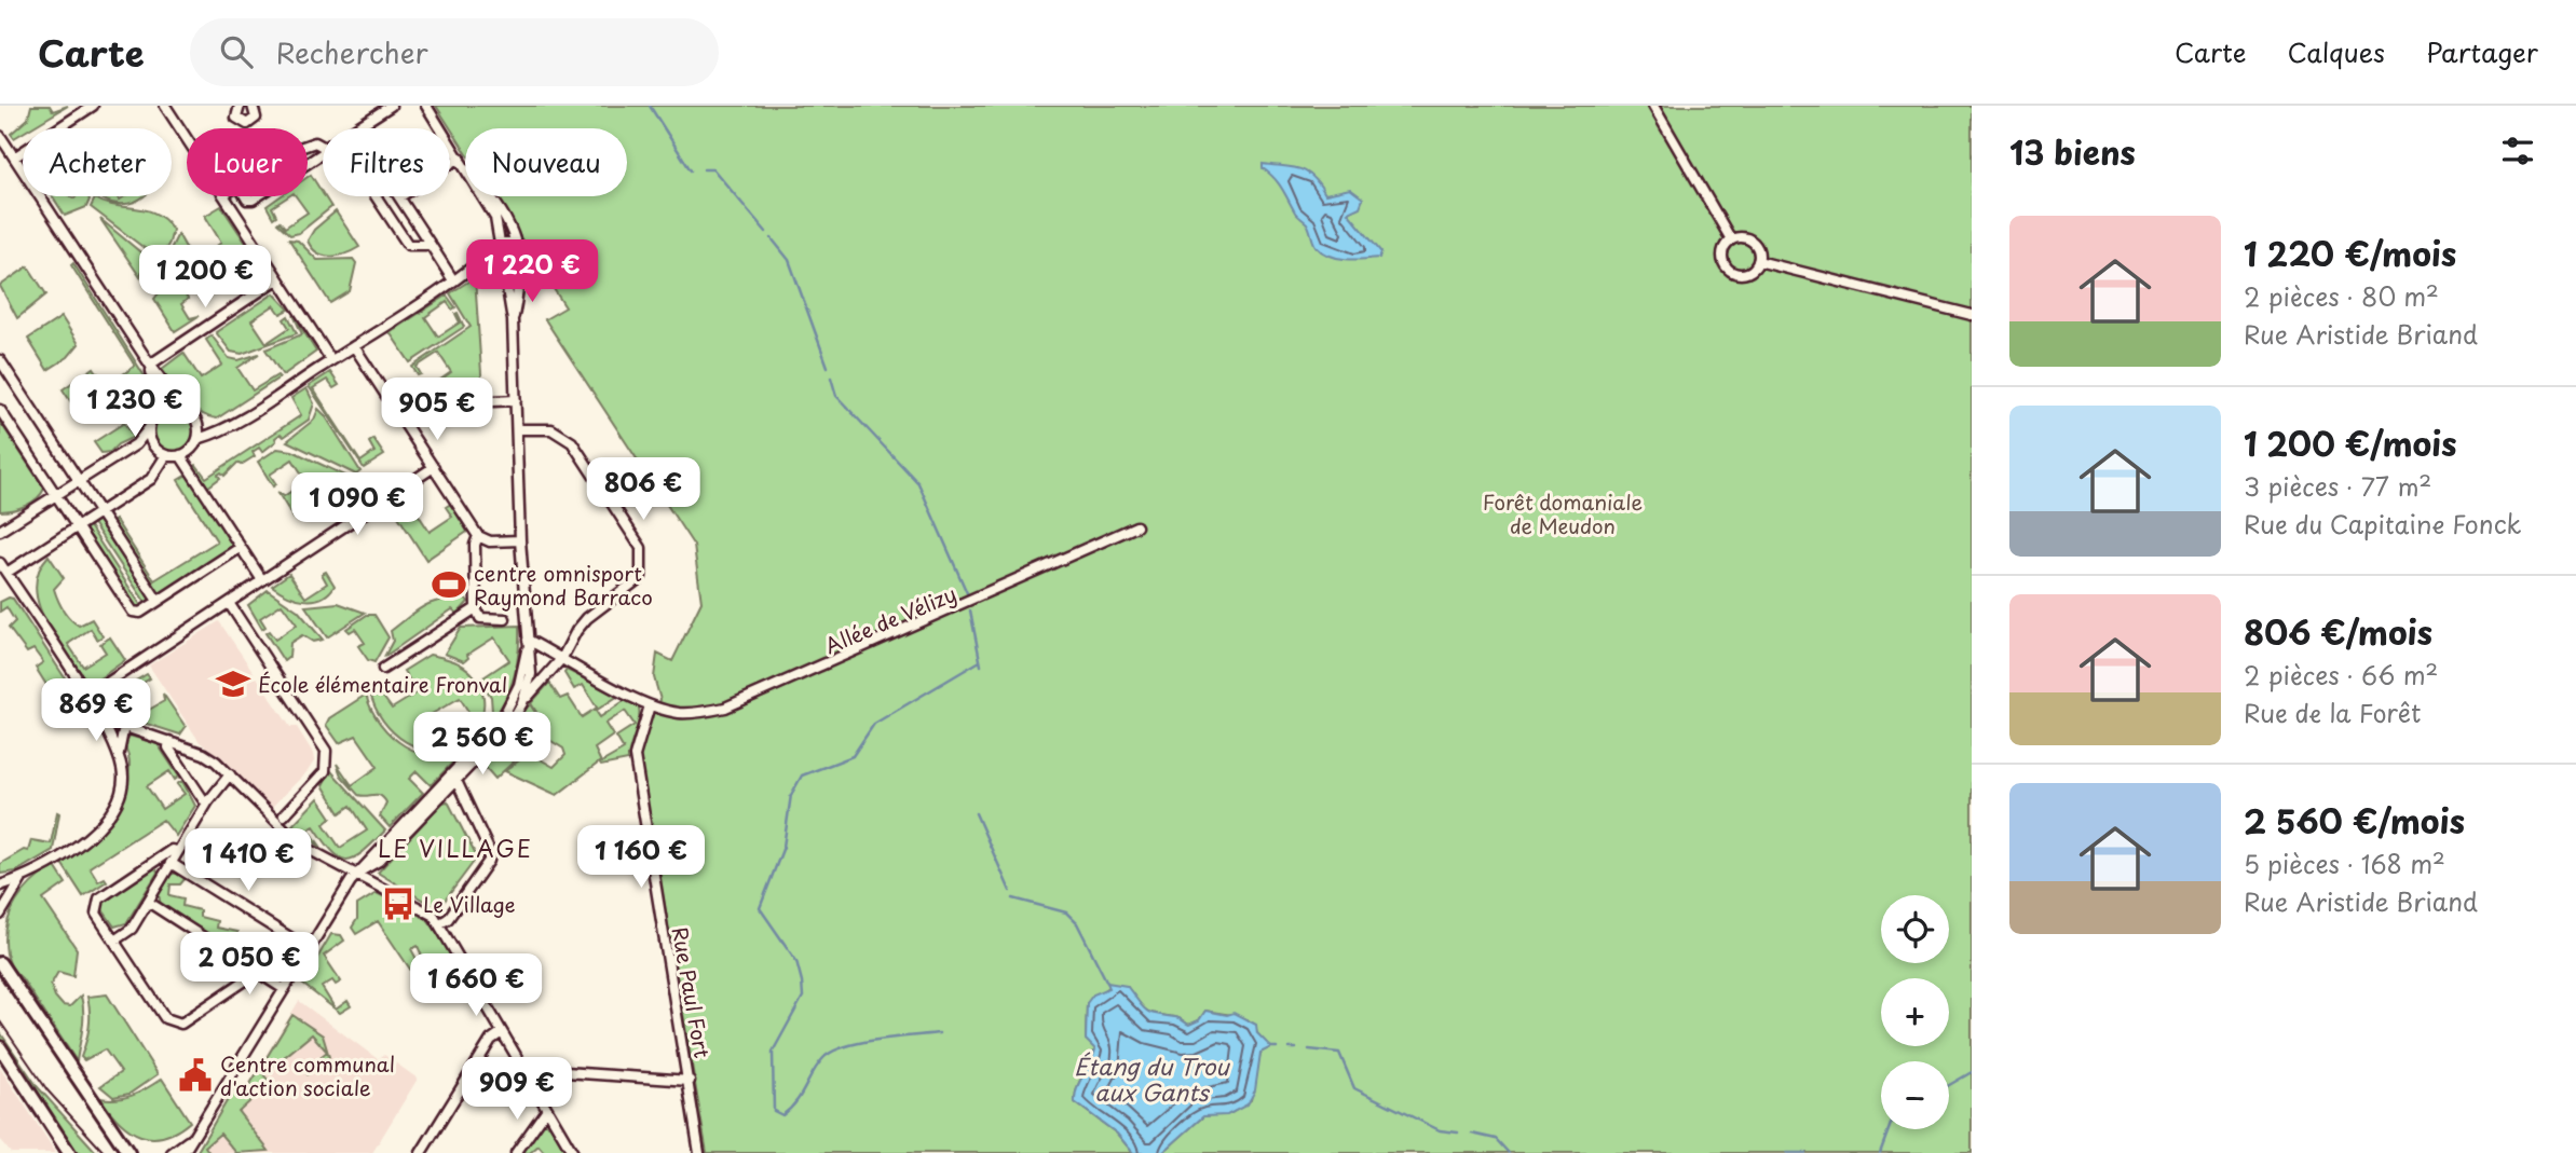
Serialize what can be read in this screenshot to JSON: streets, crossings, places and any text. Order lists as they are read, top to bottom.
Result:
{
  "streets": {
    "street": ["Allée de Vélizy", "Rue Paul Fort"]
  },
  "crossings": [
    ["Allée de Vélizy", "Rue Paul Fort"]
  ],
  "districts": ["LE VILLAGE"],
  "water": ["Étang du Trou aux Gants"],
  "parks": ["Forêt domaniale de Meudon"],
  "places": {
    "sports": ["centre omnisport Raymond Barraco"],
    "school or university": ["École élémentaire Fronval"],
    "bus stop": ["Le Village"],
    "public building": ["Centre communal d'action sociale"]
  },
  "page": {
    "header": "Carte",
    "search": "Rechercher",
    "nav": ["Carte", "Calques", "Partager"],
    "heading": "13 biens",
    "chip": [
      "Acheter",
      "Louer",
      "Filtres",
      "Nouveau"
    ],
    "list": [
      {
        "name": "1 220 €/mois",
        "note": "2 pièces · 80 m² · Rue Aristide Briand"
      },
      {
        "name": "1 200 €/mois",
        "note": "3 pièces · 77 m² · Rue du Capitaine Fonck"
      },
      {
        "name": "806 €/mois",
        "note": "2 pièces · 66 m² · Rue de la Forêt"
      },
      {
        "name": "2 560 €/mois",
        "note": "5 pièces · 168 m² · Rue Aristide Briand"
      }
    ],
    "price": [
      "1 220 €",
      "1 200 €",
      "1 230 €",
      "905 €",
      "806 €",
      "1 090 €",
      "869 €",
      "2 560 €",
      "1 160 €",
      "1 410 €",
      "2 050 €",
      "1 660 €",
      "909 €"
    ],
    "map_buttons": ["+", "−"]
  }
}
